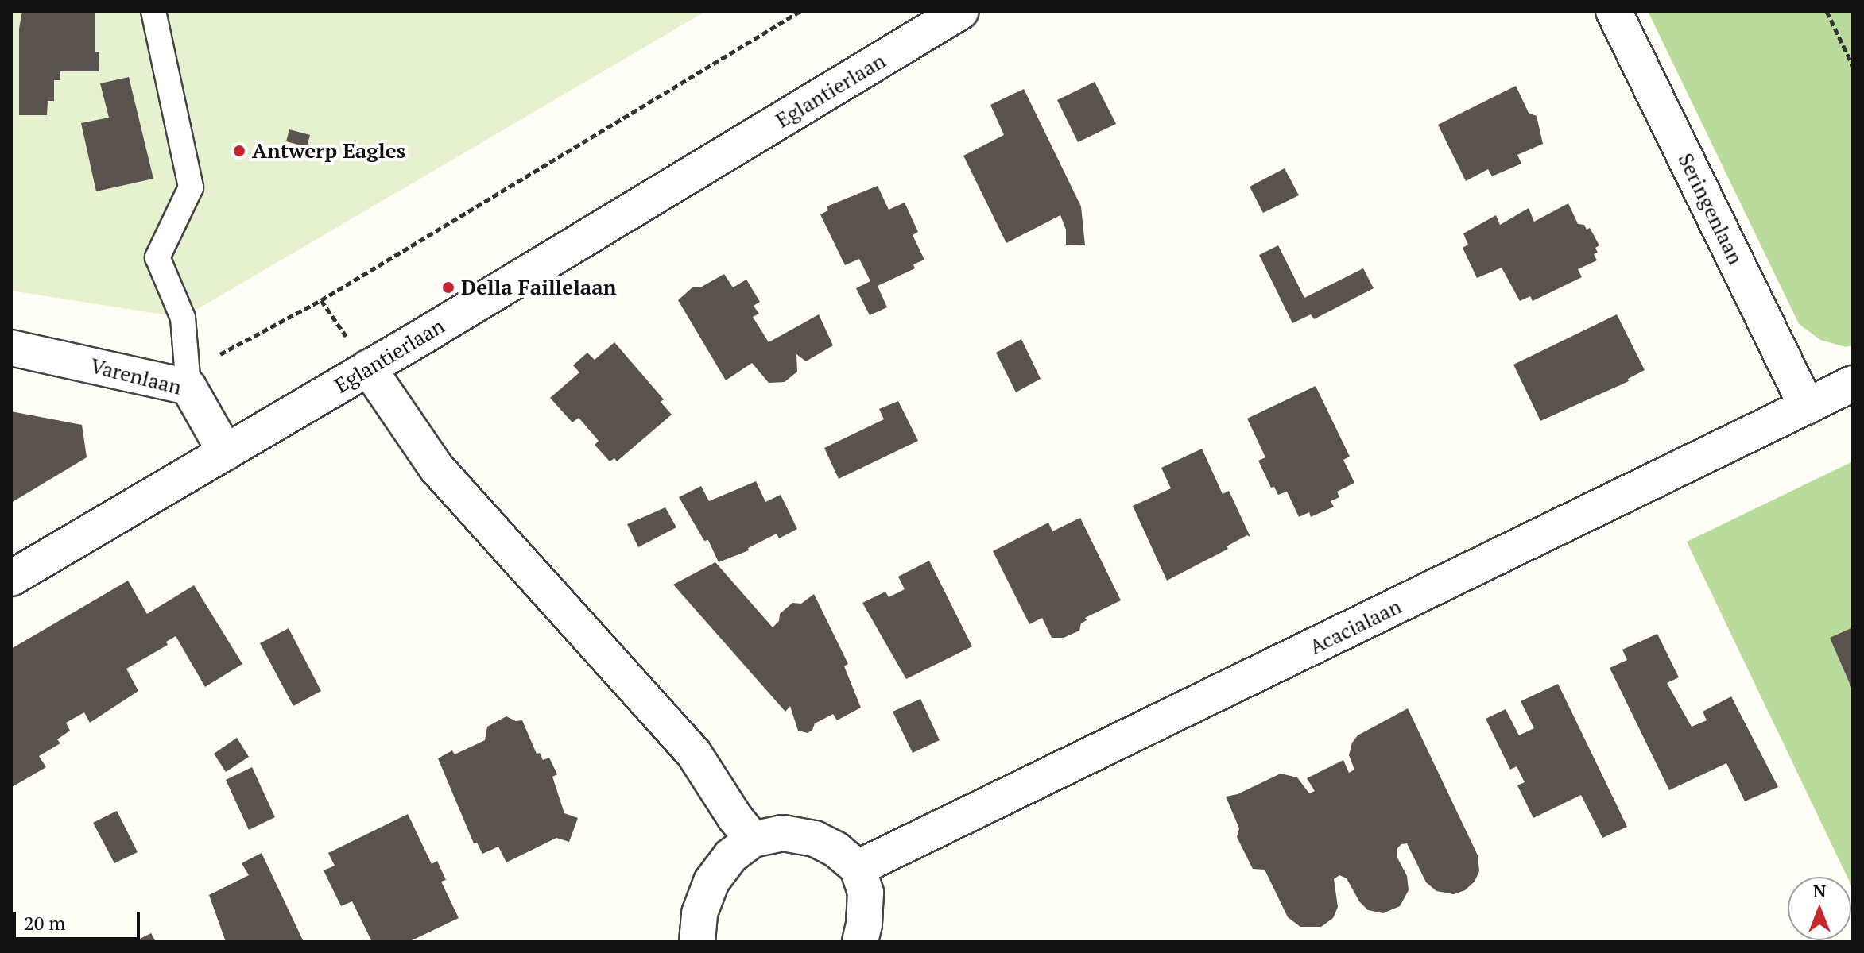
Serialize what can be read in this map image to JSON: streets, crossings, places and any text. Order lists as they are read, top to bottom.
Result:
{
  "streets": {
    "street": [
      "Eglantierlaan",
      "Seringenlaan",
      "Varenlaan",
      "Acacialaan"
    ]
  },
  "crossings": [
    ["Eglantierlaan", "Varenlaan"],
    ["Seringenlaan", "Acacialaan"]
  ],
  "places": ["Antwerp Eagles", "Della Faillelaan"],
  "scale_bar": "20 m",
  "north": "top"
}
